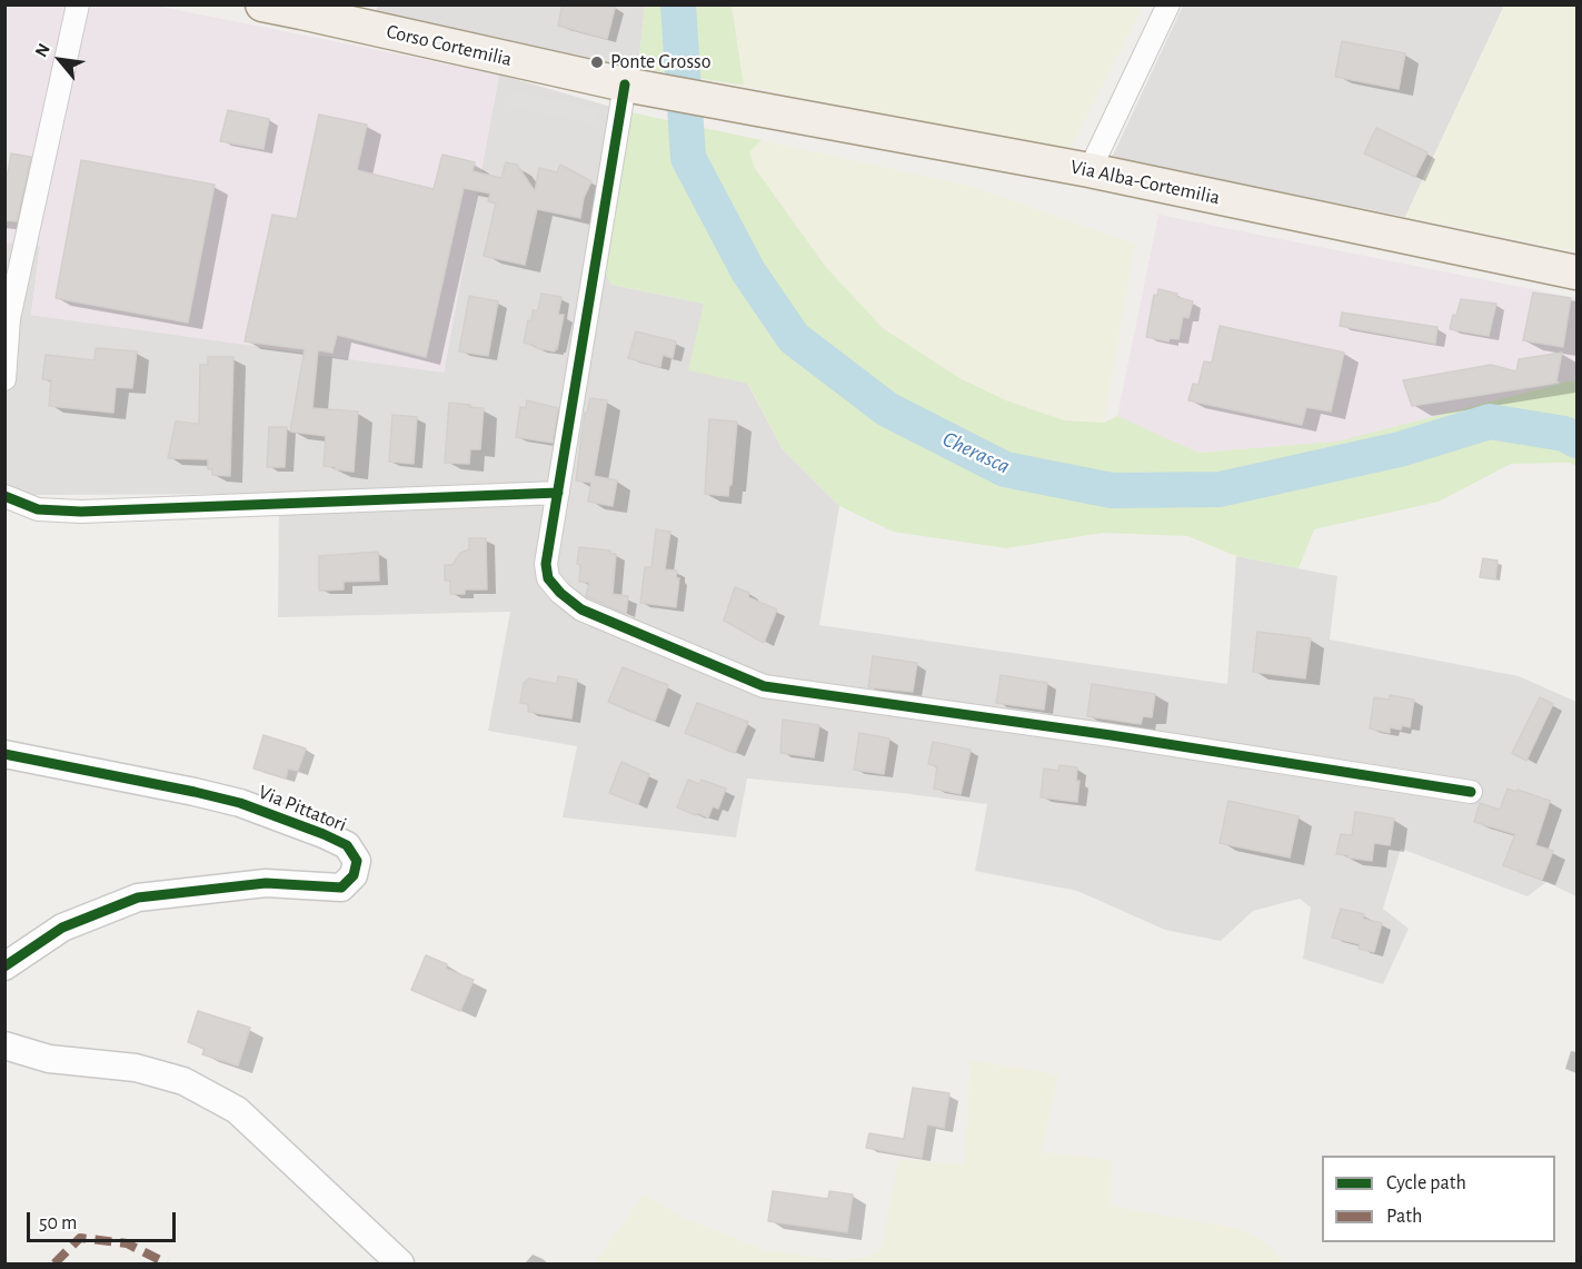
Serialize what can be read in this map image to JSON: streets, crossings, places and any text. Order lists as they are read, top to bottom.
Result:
{
  "streets": {
    "main road": ["Corso Cortemilia", "Via Alba-Cortemilia"],
    "street": ["Via Pittatori"]
  },
  "crossings": [
    ["Corso Cortemilia", "Via Alba-Cortemilia"]
  ],
  "water": ["Cherasca"],
  "places": ["Ponte Grosso"],
  "legend": ["Cycle path", "Path"],
  "scale_bar": "50 m",
  "north": "top left"
}
